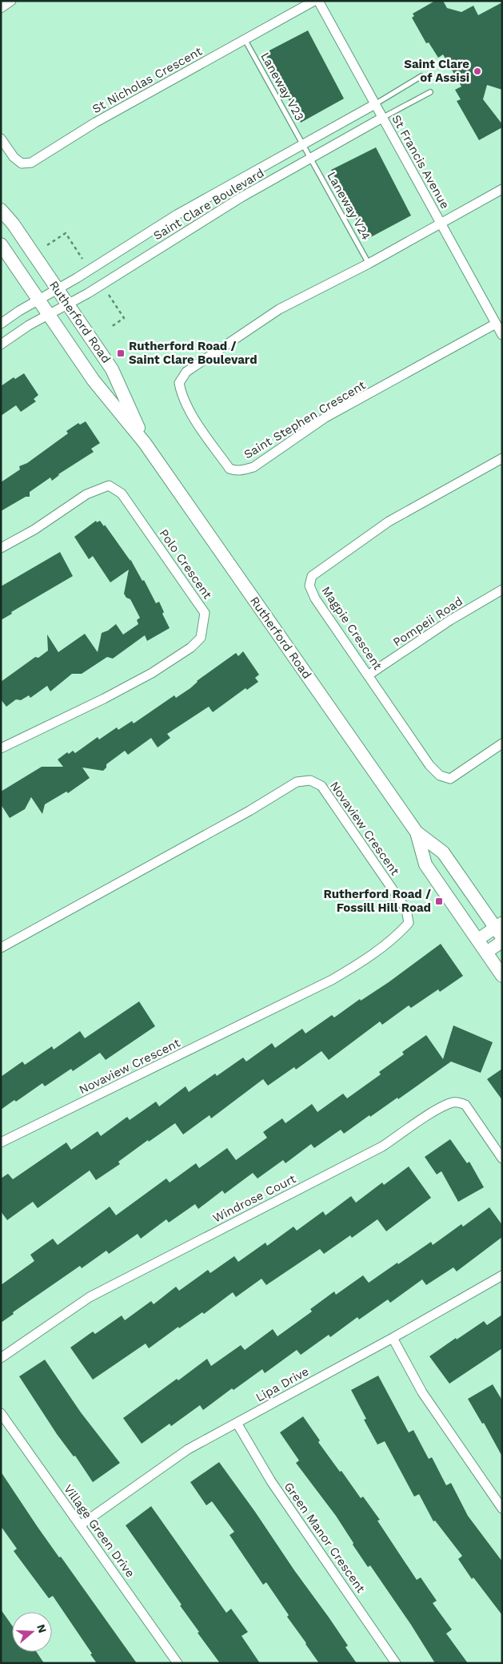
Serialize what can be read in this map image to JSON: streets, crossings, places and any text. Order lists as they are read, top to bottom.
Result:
{
  "streets": {
    "main road": ["Rutherford Road"],
    "street": [
      "St Nicholas Crescent",
      "St Francis Avenue",
      "Saint Clare Boulevard",
      "Saint Stephen Crescent",
      "Polo Crescent",
      "Pompeii Road",
      "Magpie Crescent",
      "Novaview Crescent",
      "Windrose Court",
      "Lipa Drive",
      "Village Green Drive",
      "Green Manor Crescent"
    ],
    "lane": ["Laneway V23", "Laneway V24"]
  },
  "crossings": [
    ["St Nicholas Crescent", "Laneway V23"],
    ["Laneway V23", "Saint Clare Boulevard"],
    ["Laneway V23", "Laneway V24"],
    ["St Francis Avenue", "Saint Clare Boulevard"],
    ["St Francis Avenue", "Saint Stephen Crescent"],
    ["Saint Clare Boulevard", "Laneway V24"],
    ["Saint Clare Boulevard", "Rutherford Road"],
    ["Laneway V24", "Saint Stephen Crescent"],
    ["Pompeii Road", "Magpie Crescent"],
    ["Lipa Drive", "Village Green Drive"],
    ["Lipa Drive", "Green Manor Crescent"]
  ],
  "places": {
    "other": ["Saint Clare of Assisi"],
    "transit": ["Rutherford Road / Saint Clare Boulevard", "Rutherford Road / Fossill Hill Road"]
  },
  "north": "right"
}
